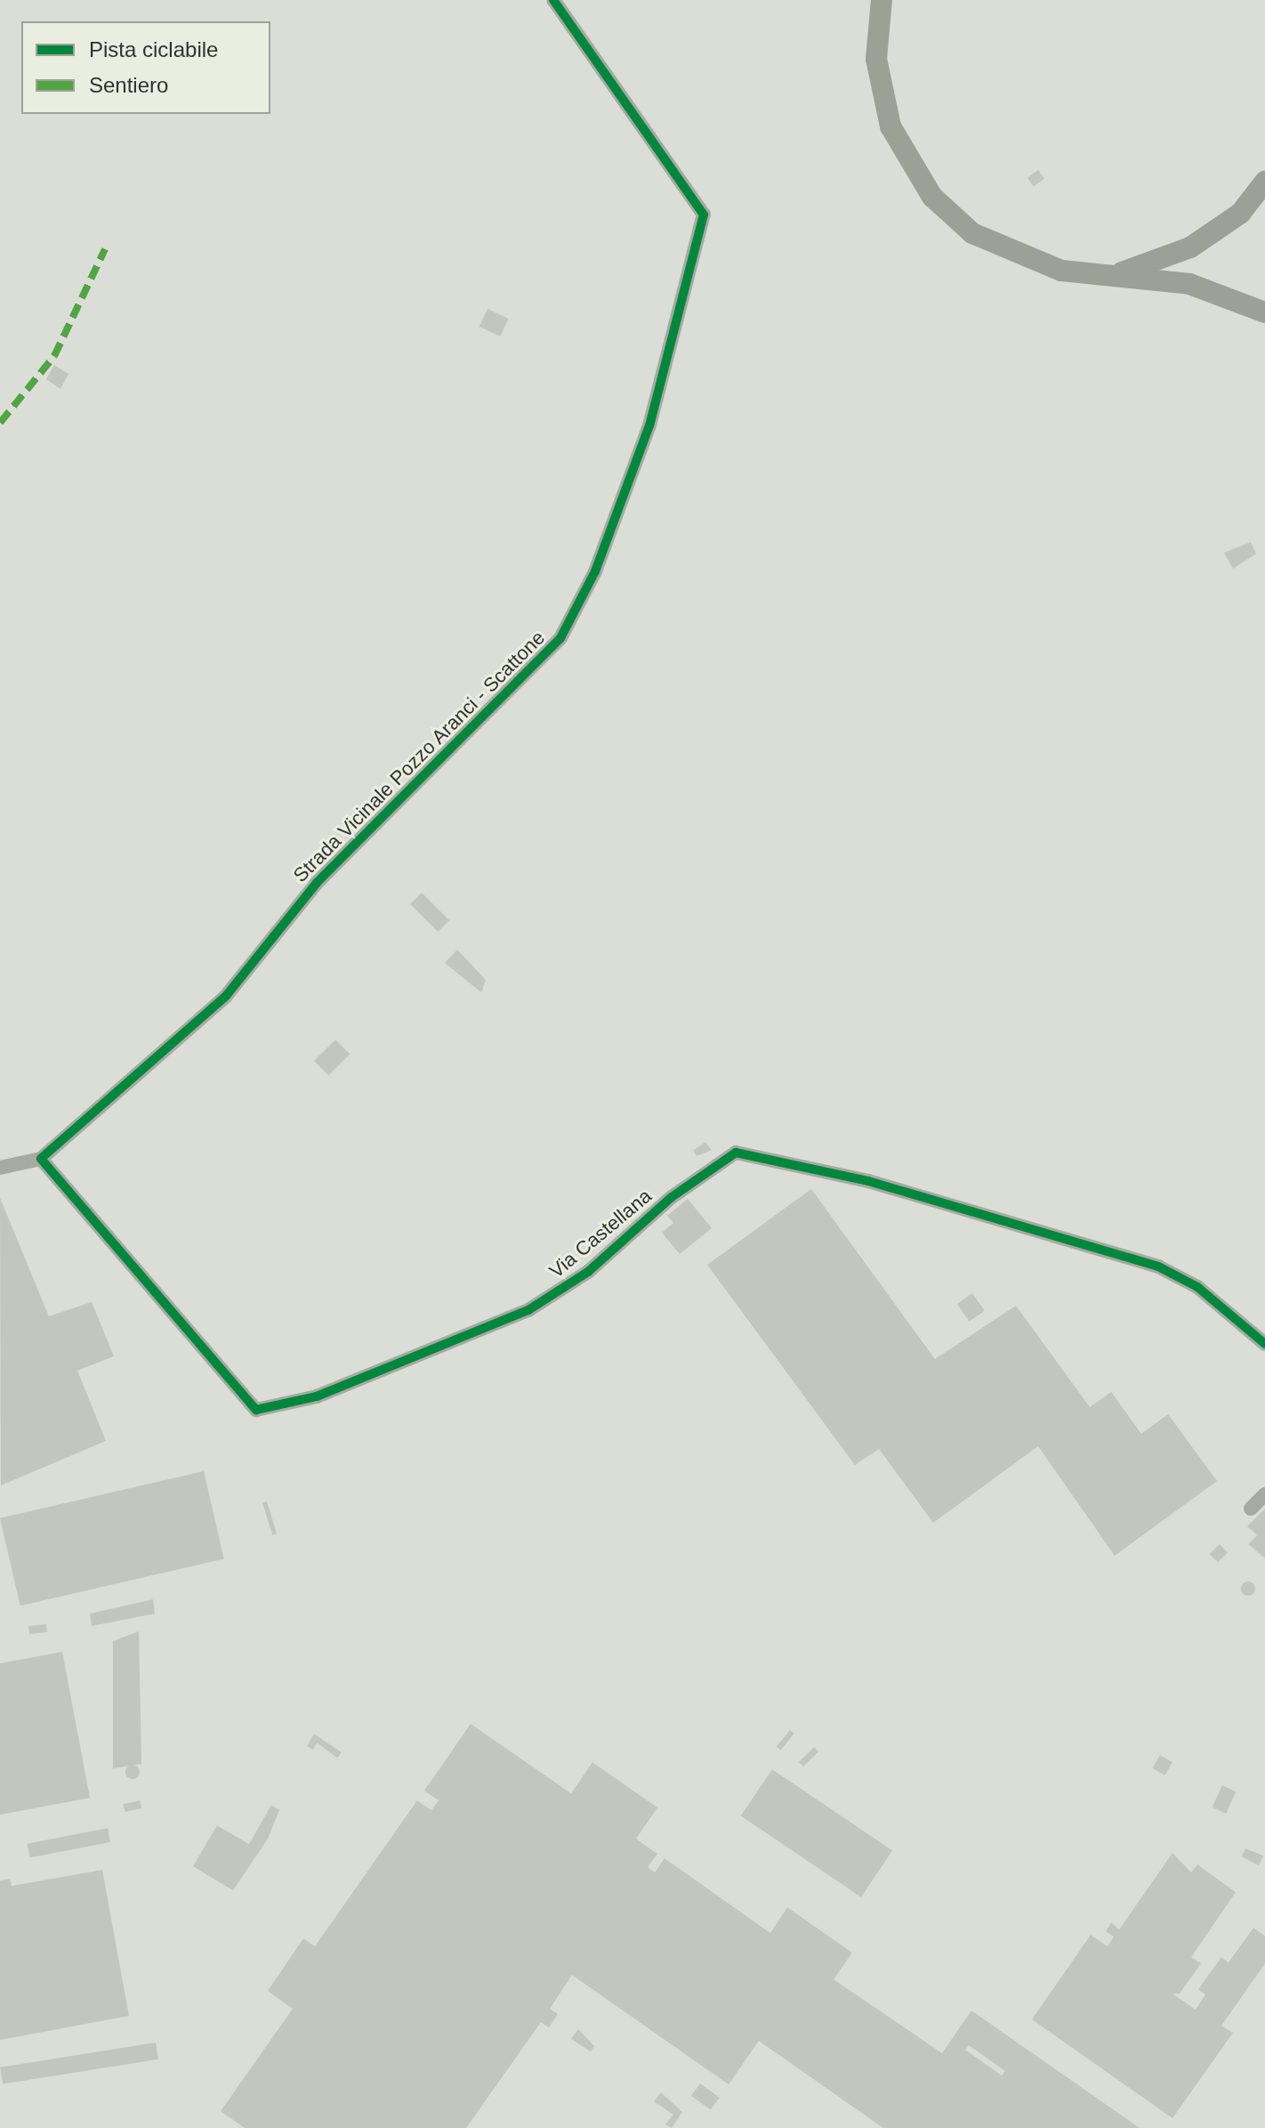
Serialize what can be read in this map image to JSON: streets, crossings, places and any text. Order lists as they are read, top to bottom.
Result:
{
  "streets": {
    "street": ["Strada Vicinale Pozzo Aranci - Scattone", "Via Castellana"]
  },
  "crossings": [
    ["Strada Vicinale Pozzo Aranci - Scattone", "Via Castellana"]
  ],
  "legend": ["Pista ciclabile", "Sentiero"]
}
